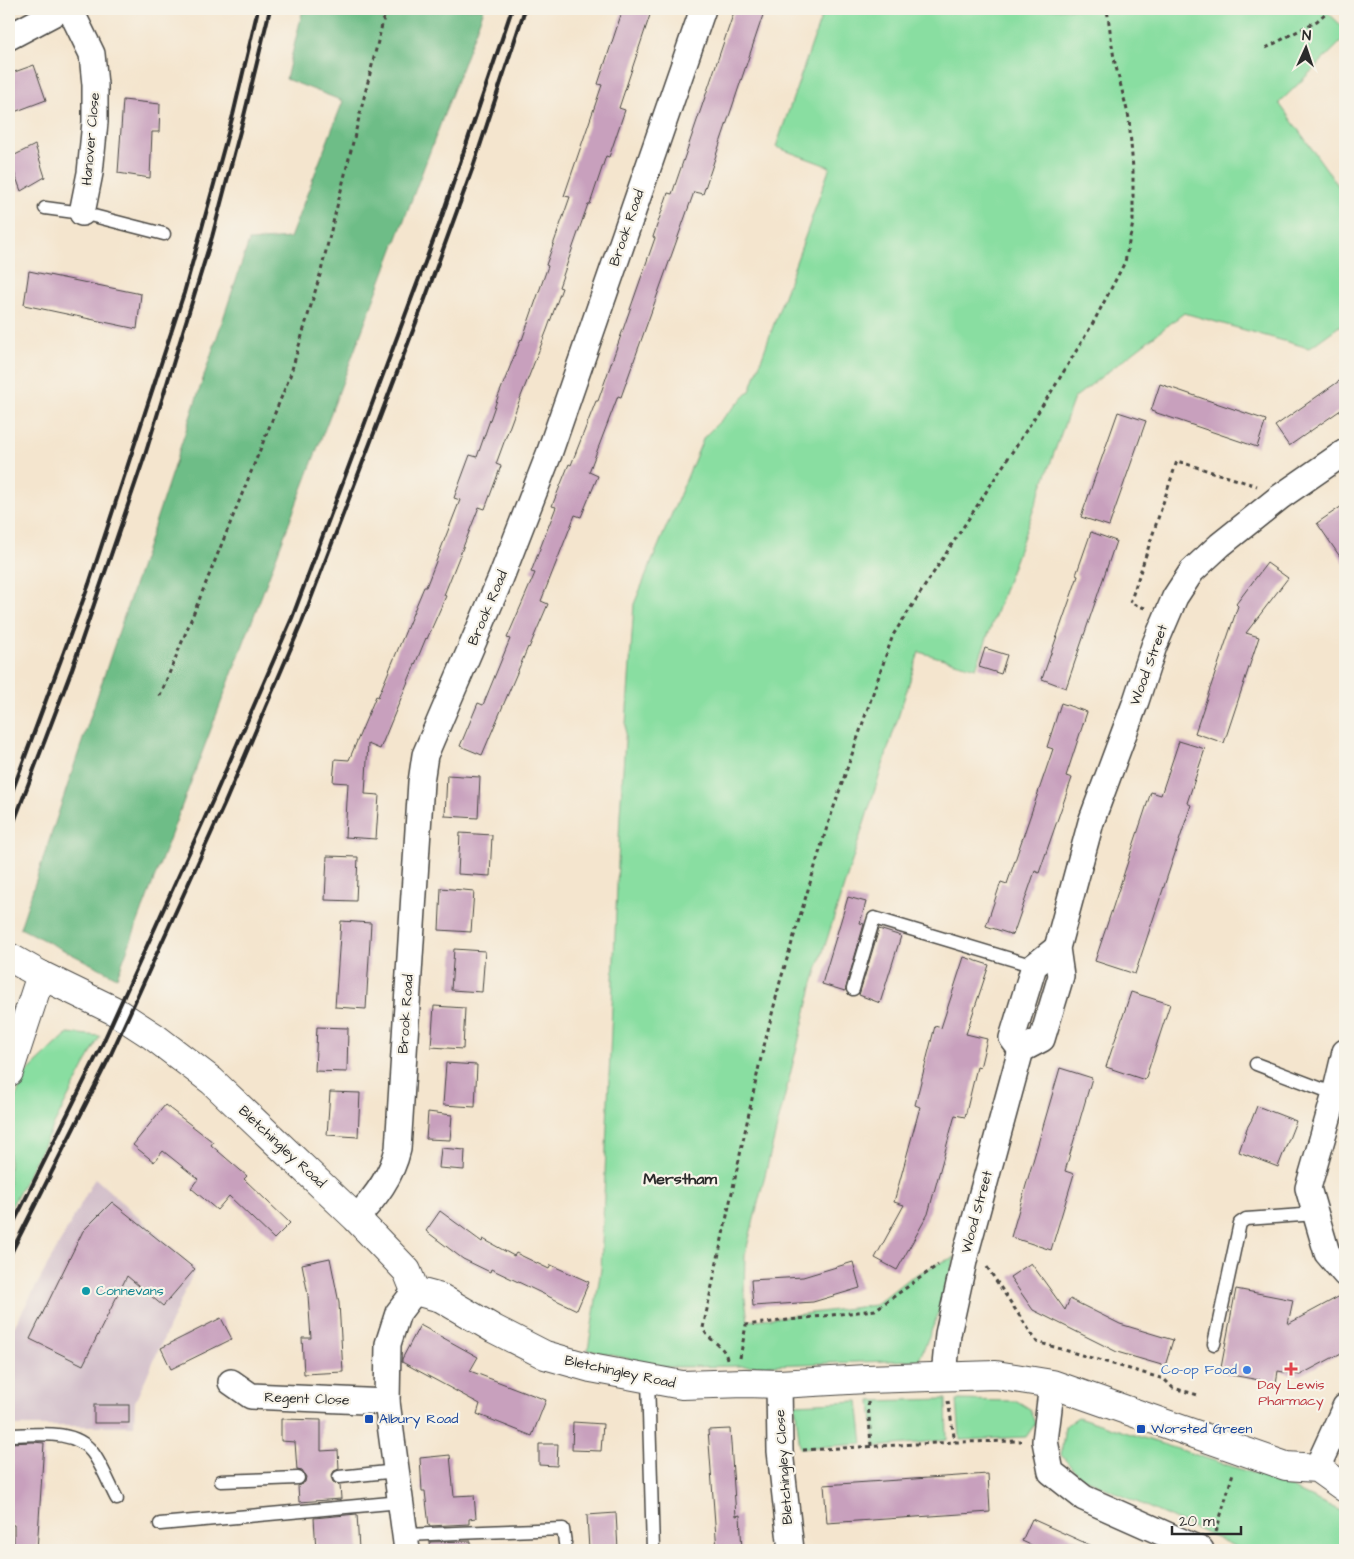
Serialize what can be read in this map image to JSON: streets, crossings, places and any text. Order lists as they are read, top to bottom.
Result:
{
  "streets": {
    "street": [
      "Hanover Close",
      "Brook Road",
      "Wood Street",
      "Bletchingley Road",
      "Regent Close",
      "Bletchingley Close"
    ]
  },
  "crossings": [
    ["Brook Road", "Bletchingley Road"],
    ["Wood Street", "Bletchingley Road"],
    ["Bletchingley Road", "Bletchingley Close"]
  ],
  "districts": ["Merstham"],
  "places": {
    "other": ["Connevans", "Co-op Food"],
    "health": ["Day Lewis Pharmacy"],
    "transit": ["Albury Road", "Worsted Green"]
  },
  "scale_bar": "20 m",
  "north": "top"
}
